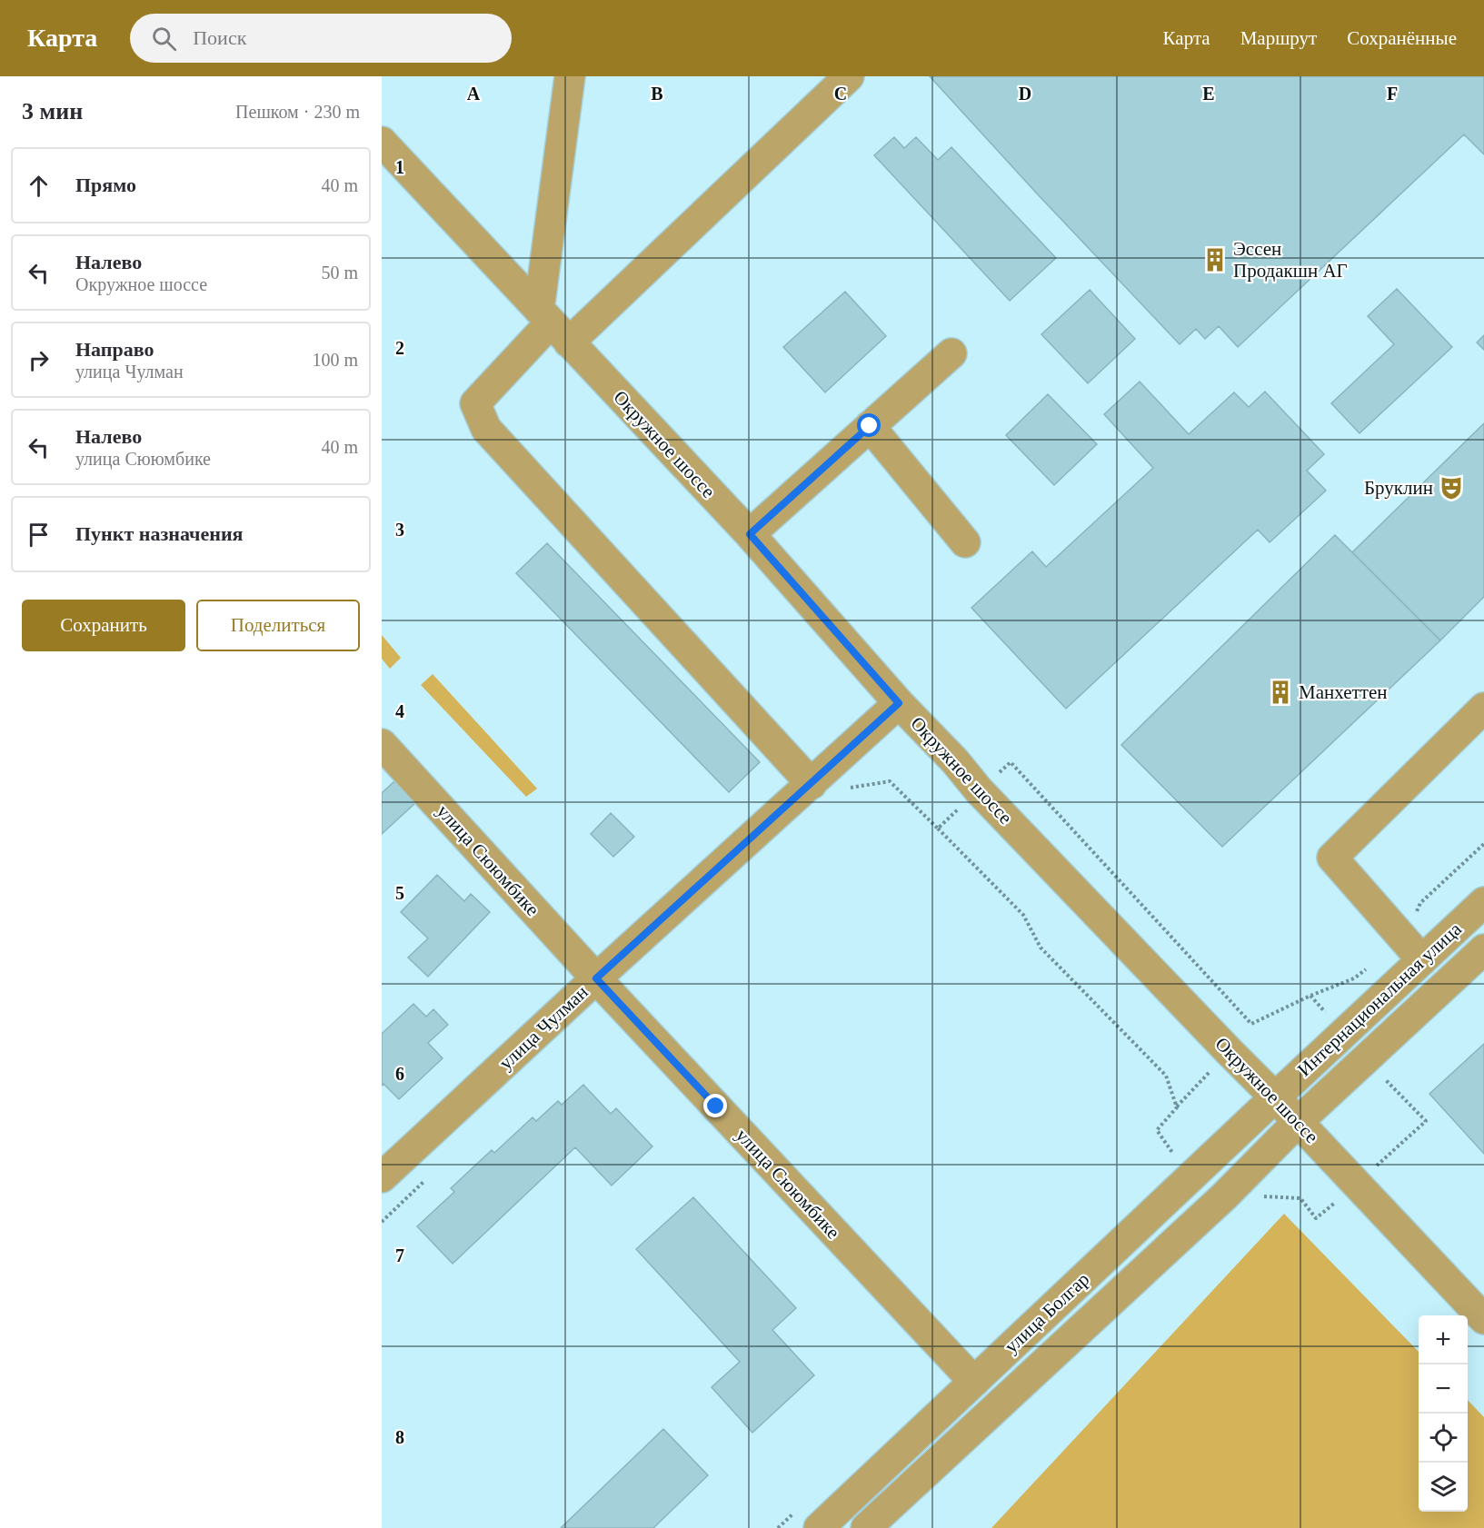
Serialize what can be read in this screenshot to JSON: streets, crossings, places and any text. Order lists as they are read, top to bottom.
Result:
{
  "streets": {
    "street": [
      "Окружное шоссе",
      "улица Сююмбике",
      "Интернациональная улица",
      "улица Чулман",
      "улица Болгар"
    ]
  },
  "crossings": [
    ["Окружное шоссе", "Интернациональная улица"],
    ["Окружное шоссе", "улица Чулман"],
    ["Окружное шоссе", "улица Болгар"],
    ["улица Сююмбике", "улица Чулман"],
    ["улица Сююмбике", "улица Болгар"],
    ["Интернациональная улица", "улица Болгар"]
  ],
  "places": {
    "building": ["Эссен Продакшн АГ", "Манхеттен"],
    "theatre": ["Бруклин"]
  },
  "page": {
    "header": "Карта",
    "search": "Поиск",
    "nav": ["Карта", "Маршрут", "Сохранённые"],
    "heading": ["3 мин", "Пешком · 230 m"],
    "list": [
      ["Прямо", "40 m"],
      ["Налево", "Окружное шоссе", "50 m"],
      ["Направо", "улица Чулман", "100 m"],
      ["Налево", "улица Сююмбике", "40 m"],
      "Пункт назначения"
    ],
    "buttons": ["Сохранить", "Поделиться"],
    "map_buttons": ["+", "−"]
  },
  "grid": {
    "columns": [
      "A",
      "B",
      "C",
      "D",
      "E",
      "F"
    ],
    "rows": [
      "1",
      "2",
      "3",
      "4",
      "5",
      "6",
      "7",
      "8"
    ]
  }
}
